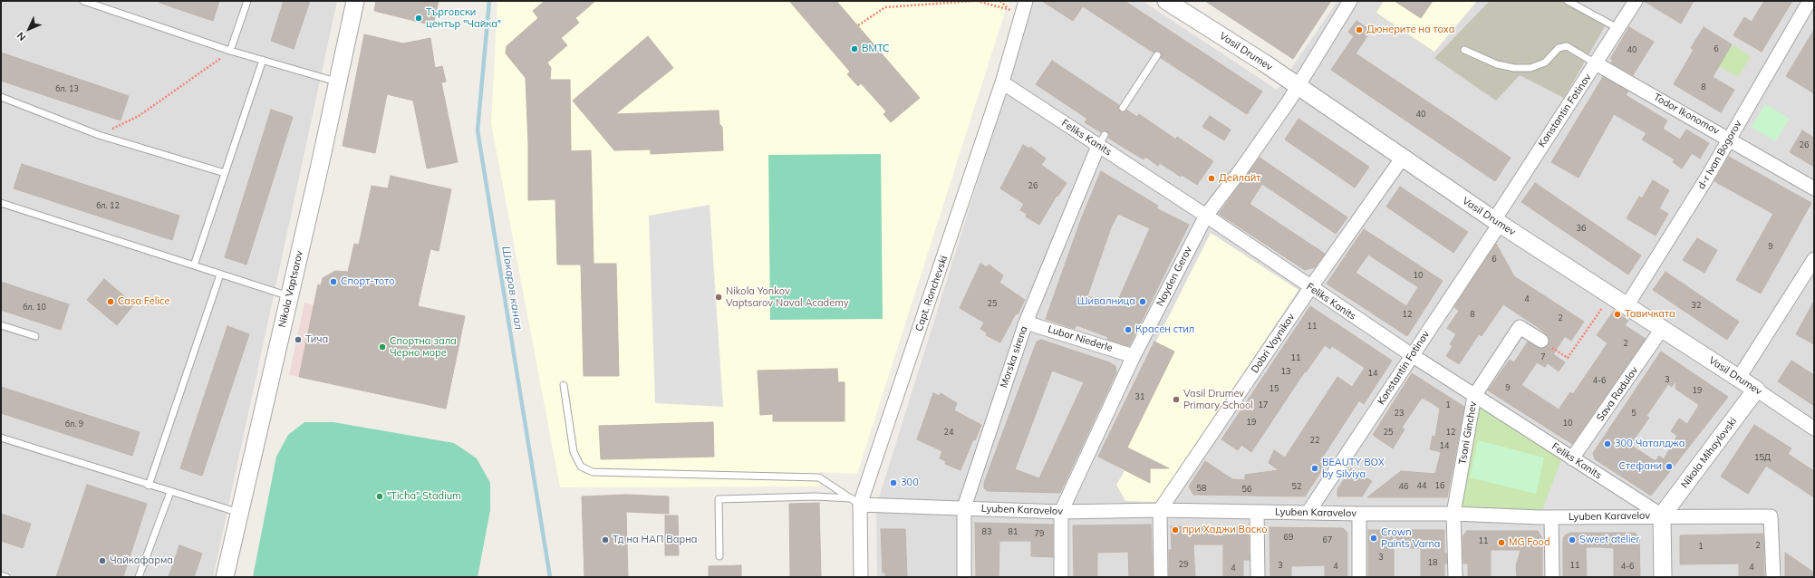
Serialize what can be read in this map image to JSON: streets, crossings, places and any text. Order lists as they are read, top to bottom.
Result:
{
  "streets": {
    "street": [
      "Vasil Drumev",
      "Konstantin Fotinov",
      "Todor Ikonomov",
      "Feliks Kanits",
      "d-r Ivan Bogorov",
      "Nayden Gerov",
      "Nikola Vaptsarov",
      "Capt. Ronchevski",
      "Lubor Niederle",
      "Dobri Voynikov",
      "Morska sirena",
      "Sava Radulov",
      "Tsani Ginchev",
      "Nikola Mihaylovski",
      "Lyuben Karavelov"
    ]
  },
  "crossings": [
    ["Vasil Drumev", "Konstantin Fotinov"],
    ["Vasil Drumev", "d-r Ivan Bogorov"],
    ["Vasil Drumev", "Nayden Gerov"],
    ["Vasil Drumev", "Dobri Voynikov"],
    ["Vasil Drumev", "Sava Radulov"],
    ["Vasil Drumev", "Nikola Mihaylovski"],
    ["Konstantin Fotinov", "Todor Ikonomov"],
    ["Konstantin Fotinov", "Feliks Kanits"],
    ["Konstantin Fotinov", "Lyuben Karavelov"],
    ["Todor Ikonomov", "d-r Ivan Bogorov"],
    ["Feliks Kanits", "Nayden Gerov"],
    ["Feliks Kanits", "Capt. Ronchevski"],
    ["Feliks Kanits", "Dobri Voynikov"],
    ["Feliks Kanits", "Morska sirena"],
    ["Feliks Kanits", "Sava Radulov"],
    ["Feliks Kanits", "Tsani Ginchev"],
    ["Feliks Kanits", "Nikola Mihaylovski"],
    ["Feliks Kanits", "Lyuben Karavelov"],
    ["Nayden Gerov", "Lubor Niederle"],
    ["Nayden Gerov", "Lyuben Karavelov"],
    ["Capt. Ronchevski", "Lyuben Karavelov"],
    ["Lubor Niederle", "Morska sirena"],
    ["Dobri Voynikov", "Lyuben Karavelov"],
    ["Morska sirena", "Lyuben Karavelov"],
    ["Tsani Ginchev", "Lyuben Karavelov"],
    ["Nikola Mihaylovski", "Lyuben Karavelov"]
  ],
  "water": ["Шокаров канал"],
  "places": [
    "Търговски център \"Чайка\"",
    "Дюнерите на тоха",
    "BMTC",
    "Дейлайт",
    "Спорт-тото",
    "Nikola Yonkov Vaptsarov Naval Academy",
    "Casa Felice",
    "Шивалница",
    "Тавичката",
    "Красен стил",
    "Тича",
    "Спортна зала Черно море",
    "Vasil Drumev Primary School",
    "300 Чаталджа",
    "Стефани",
    "BEAUTY BOX by Silviya",
    "300",
    "\"Ticha\" Stadium",
    "при Хаджи Васко",
    "Crown Paints Varna",
    "Тд на НАП Варна",
    "Sweet atelier",
    "MG Food",
    "Чайкафарма"
  ],
  "house_numbers": [
    "6",
    "40",
    "8",
    "бл. 13",
    "40",
    "26",
    "26",
    "бл. 12",
    "36",
    "9",
    "6",
    "10",
    "4",
    "25",
    "32",
    "бл. 10",
    "12",
    "8",
    "2",
    "11",
    "2",
    "7",
    "11",
    "13",
    "14",
    "3",
    "4-6",
    "9",
    "15",
    "19",
    "31",
    "17",
    "1",
    "23",
    "5",
    "19",
    "10",
    "бл. 9",
    "24",
    "25",
    "12",
    "22",
    "14",
    "15Д",
    "44",
    "16",
    "52",
    "46",
    "58",
    "56",
    "83",
    "81",
    "79",
    "69",
    "67",
    "11",
    "2",
    "1",
    "3",
    "18",
    "29",
    "3",
    "11",
    "4",
    "4-6",
    "4",
    "4"
  ],
  "north": "bottom left"
}
